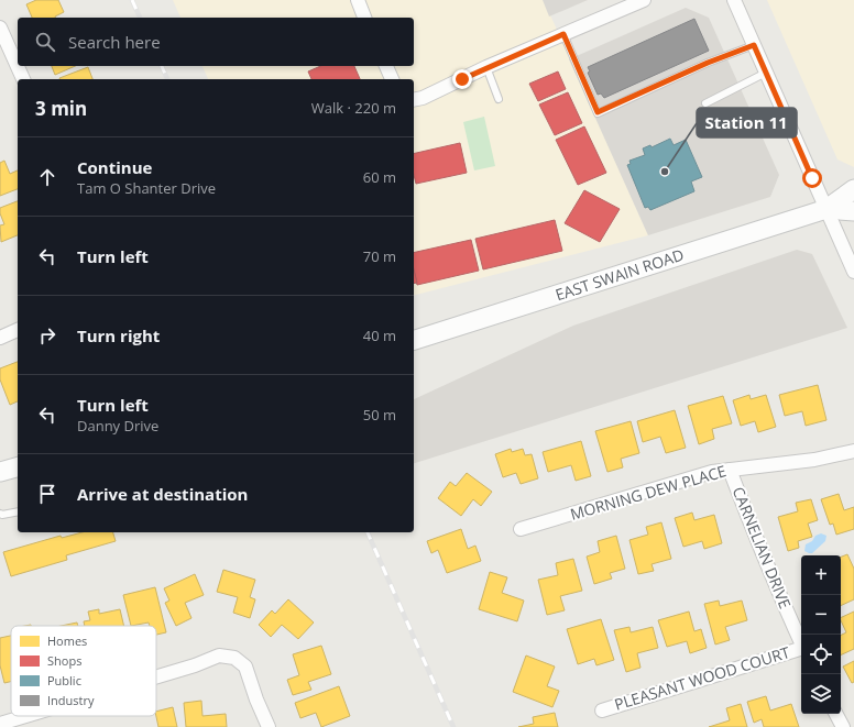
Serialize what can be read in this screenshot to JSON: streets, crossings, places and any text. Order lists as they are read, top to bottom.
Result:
{
  "streets": {
    "main road": ["EAST SWAIN ROAD"],
    "street": ["MORNING DEW PLACE", "CARNELIAN DRIVE", "PLEASANT WOOD COURT"]
  },
  "crossings": [
    ["MORNING DEW PLACE", "CARNELIAN DRIVE"]
  ],
  "places": ["Station 11"],
  "legend": [
    "Homes",
    "Shops",
    "Public",
    "Industry"
  ],
  "page": {
    "search": "Search here",
    "heading": ["3 min", "Walk · 220 m"],
    "list": [
      ["Continue", "Tam O Shanter Drive", "60 m"],
      ["Turn left", "70 m"],
      ["Turn right", "40 m"],
      ["Turn left", "Danny Drive", "50 m"],
      "Arrive at destination"
    ],
    "map_buttons": ["+", "−"]
  }
}
